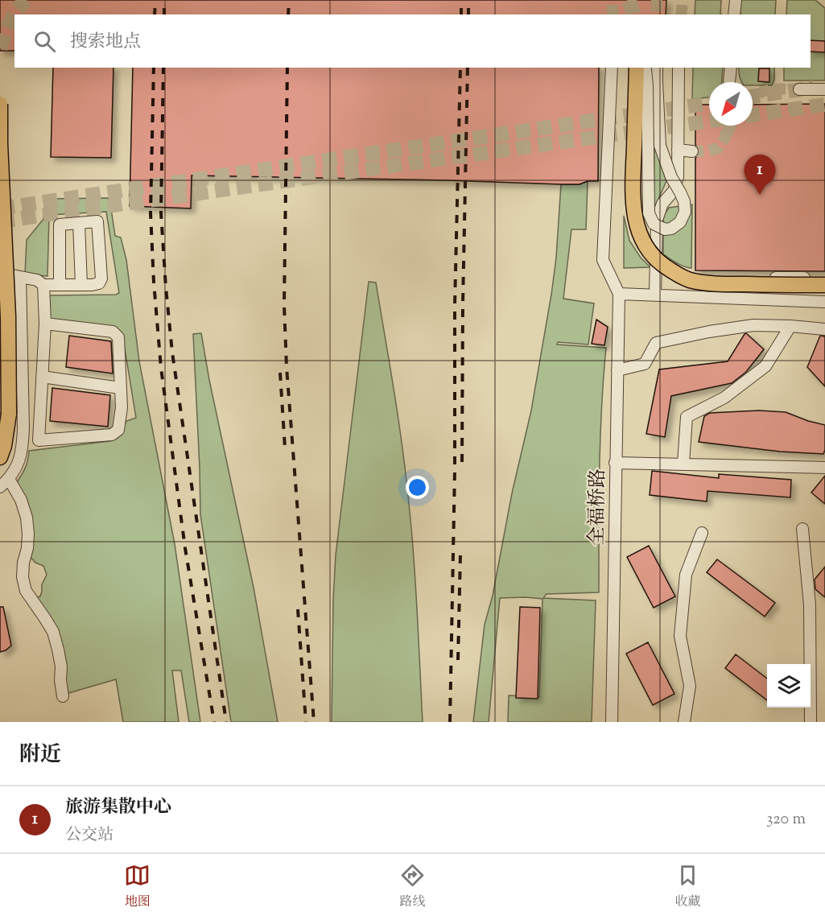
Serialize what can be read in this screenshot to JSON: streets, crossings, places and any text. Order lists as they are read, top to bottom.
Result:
{
  "streets": {
    "street": ["全福桥路"]
  },
  "north": "bottom left",
  "page": {
    "search": "搜索地点",
    "pins": "1",
    "heading": "附近",
    "list": [
      {
        "mark": "1",
        "name": "旅游集散中心",
        "note": "公交站",
        "value": "320 m"
      }
    ],
    "nav": ["地图", "路线", "收藏"]
  }
}
